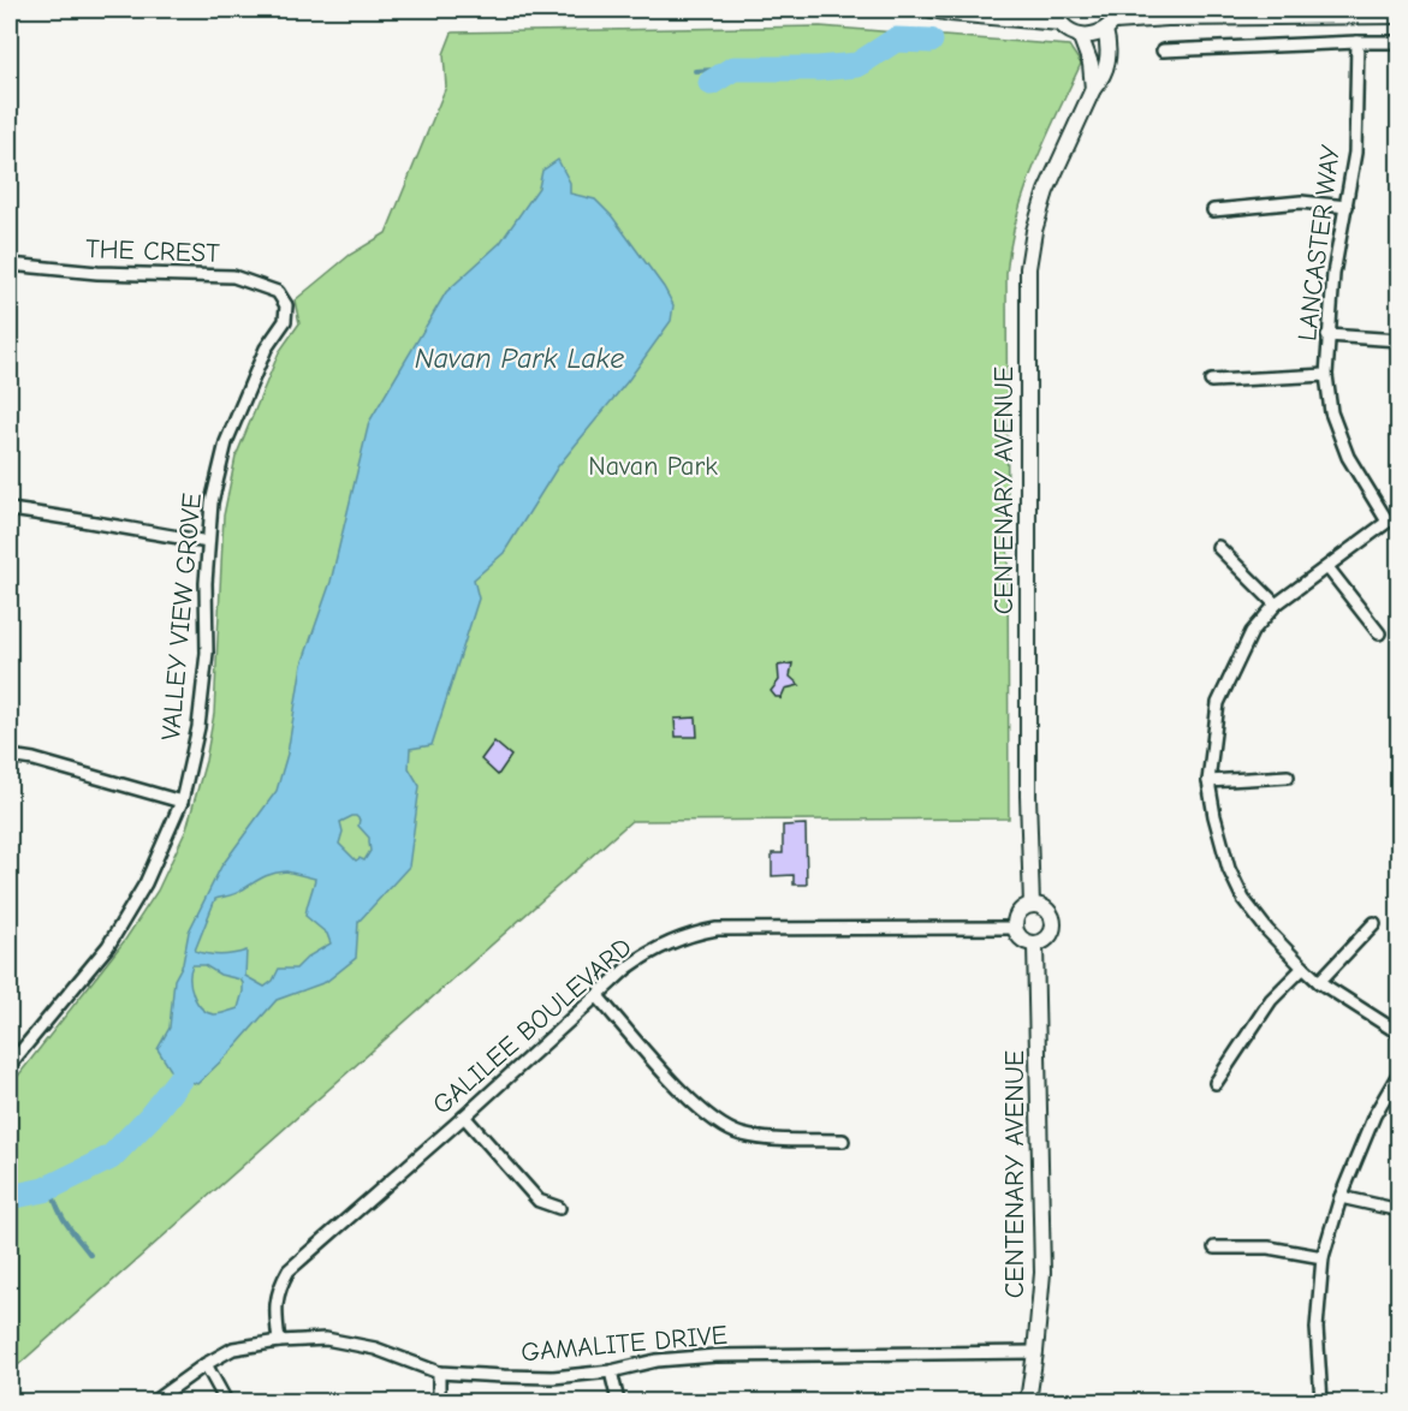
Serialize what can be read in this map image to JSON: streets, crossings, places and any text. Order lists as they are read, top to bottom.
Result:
{
  "streets": {
    "street": [
      "LANCASTER WAY",
      "THE CREST",
      "CENTENARY AVENUE",
      "VALLEY VIEW GROVE",
      "GALILEE BOULEVARD",
      "GAMALITE DRIVE"
    ]
  },
  "crossings": [
    ["THE CREST", "VALLEY VIEW GROVE"],
    ["CENTENARY AVENUE", "GALILEE BOULEVARD"],
    ["CENTENARY AVENUE", "GAMALITE DRIVE"],
    ["GALILEE BOULEVARD", "GAMALITE DRIVE"]
  ],
  "water": ["Navan Park Lake"],
  "parks": ["Navan Park"]
}
